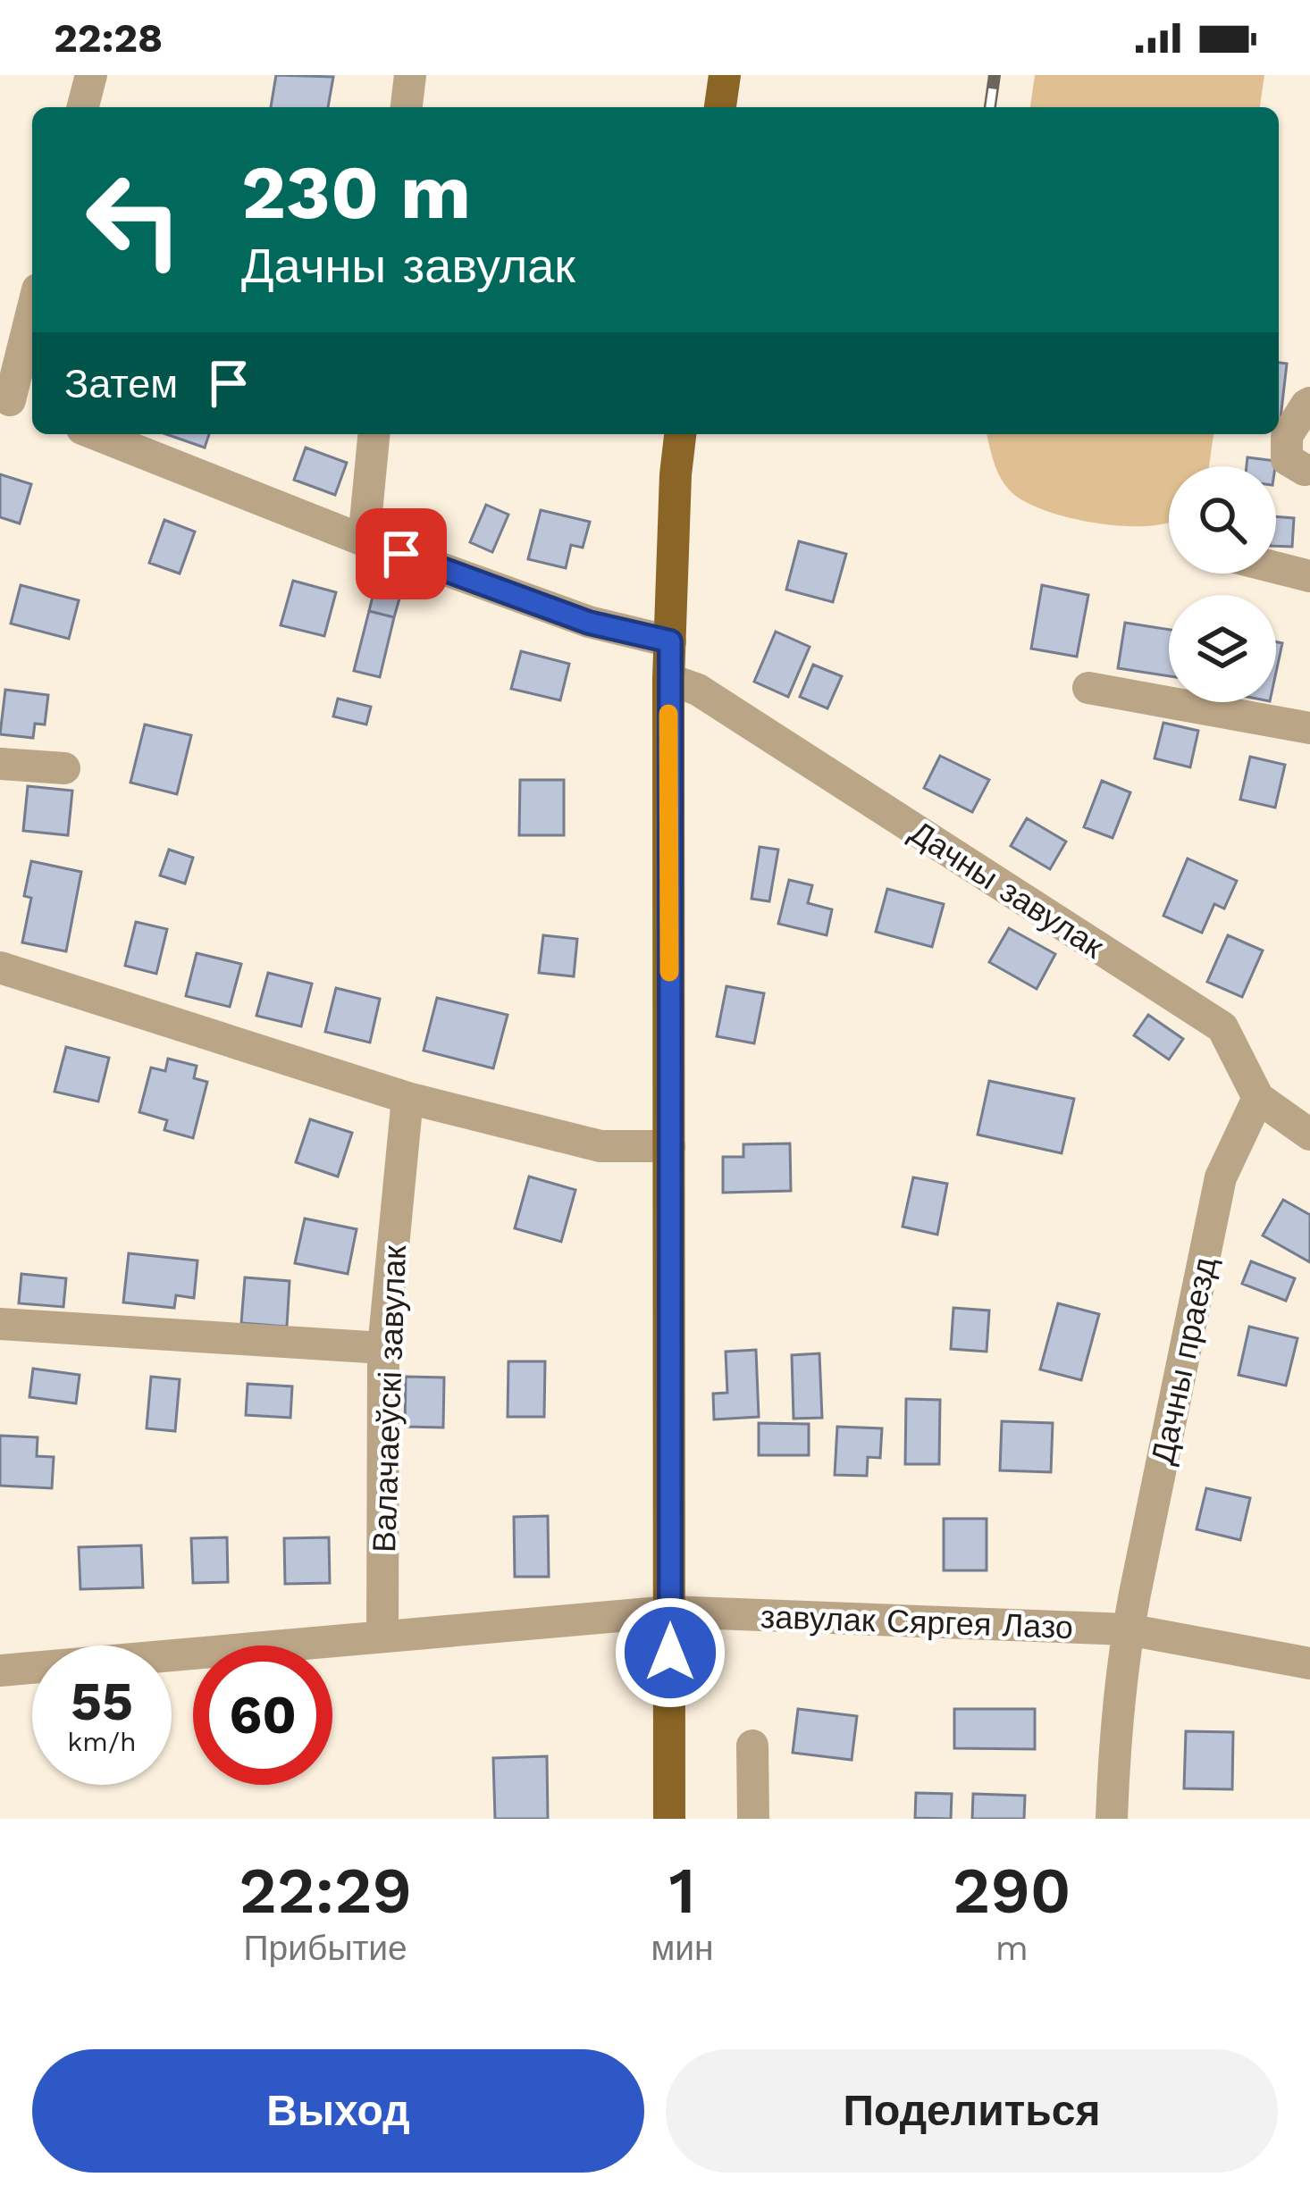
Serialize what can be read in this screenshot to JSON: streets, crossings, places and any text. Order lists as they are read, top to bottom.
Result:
{
  "streets": {
    "street": [
      "Дачны завулак",
      "Дачны праезд",
      "Валачаеўскі завулак",
      "завулак Сяргея Лазо"
    ]
  },
  "crossings": [
    ["Дачны завулак", "Дачны праезд"],
    ["Дачны праезд", "завулак Сяргея Лазо"],
    ["Валачаеўскі завулак", "завулак Сяргея Лазо"]
  ],
  "page": {
    "status": "22:28",
    "turn": ["230 m", "Дачны завулак"],
    "then": "Затем",
    "speed": "55 km/h",
    "limit": "60",
    "eta": [
      "22:29",
      "Прибытие",
      "1",
      "мин",
      "290",
      "m"
    ],
    "buttons": ["Выход", "Поделиться"]
  }
}
